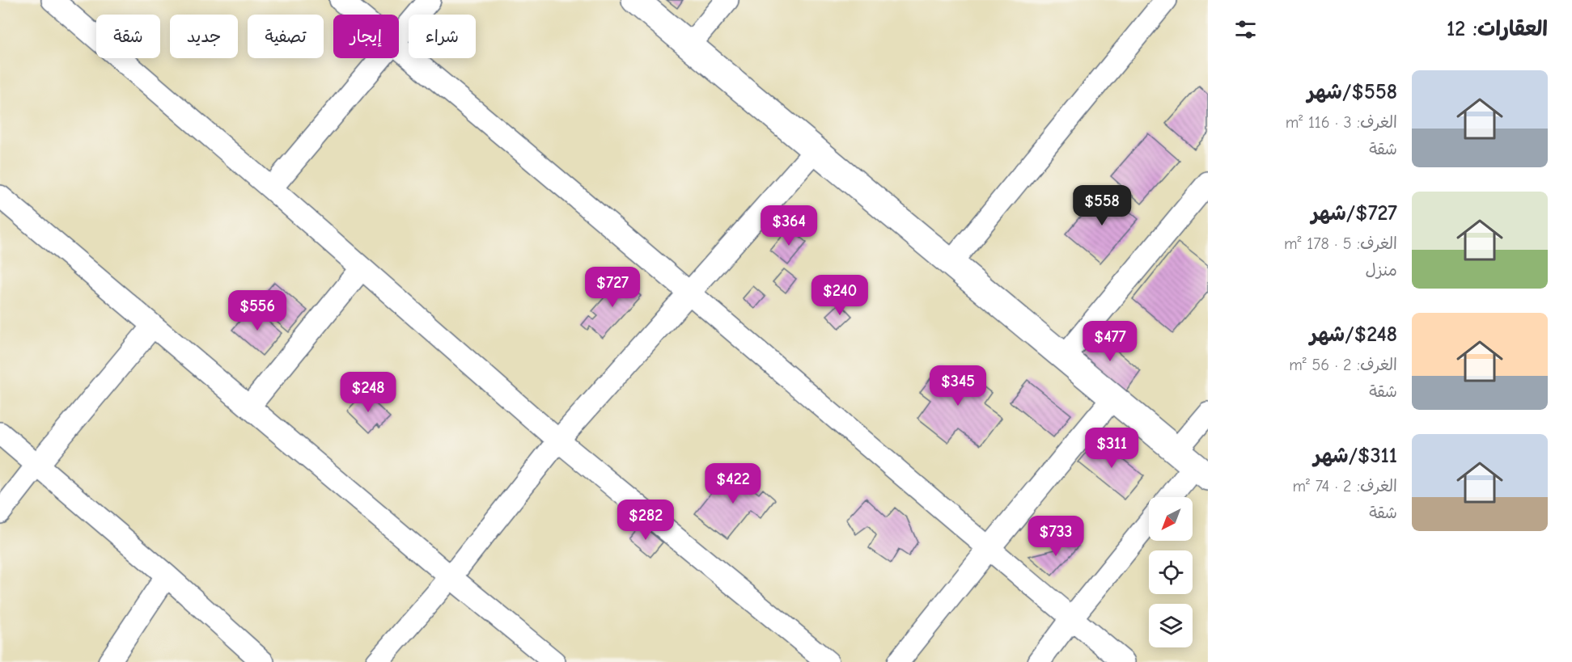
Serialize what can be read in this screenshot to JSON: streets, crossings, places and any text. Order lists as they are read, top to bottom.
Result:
{
  "north": "bottom left",
  "page": {
    "heading": "العقارات: 12",
    "chip": [
      "شراء",
      "إيجار",
      "تصفية",
      "جديد",
      "شقة"
    ],
    "list": [
      {
        "name": "$558/شهر",
        "note": "الغرف: 3 · 116 m² · شقة"
      },
      {
        "name": "$727/شهر",
        "note": "الغرف: 5 · 178 m² · منزل"
      },
      {
        "name": "$248/شهر",
        "note": "الغرف: 2 · 56 m² · شقة"
      },
      {
        "name": "$311/شهر",
        "note": "الغرف: 2 · 74 m² · شقة"
      }
    ],
    "price": [
      "$558",
      "$364",
      "$727",
      "$240",
      "$556",
      "$477",
      "$345",
      "$248",
      "$311",
      "$422",
      "$282",
      "$733"
    ]
  }
}
